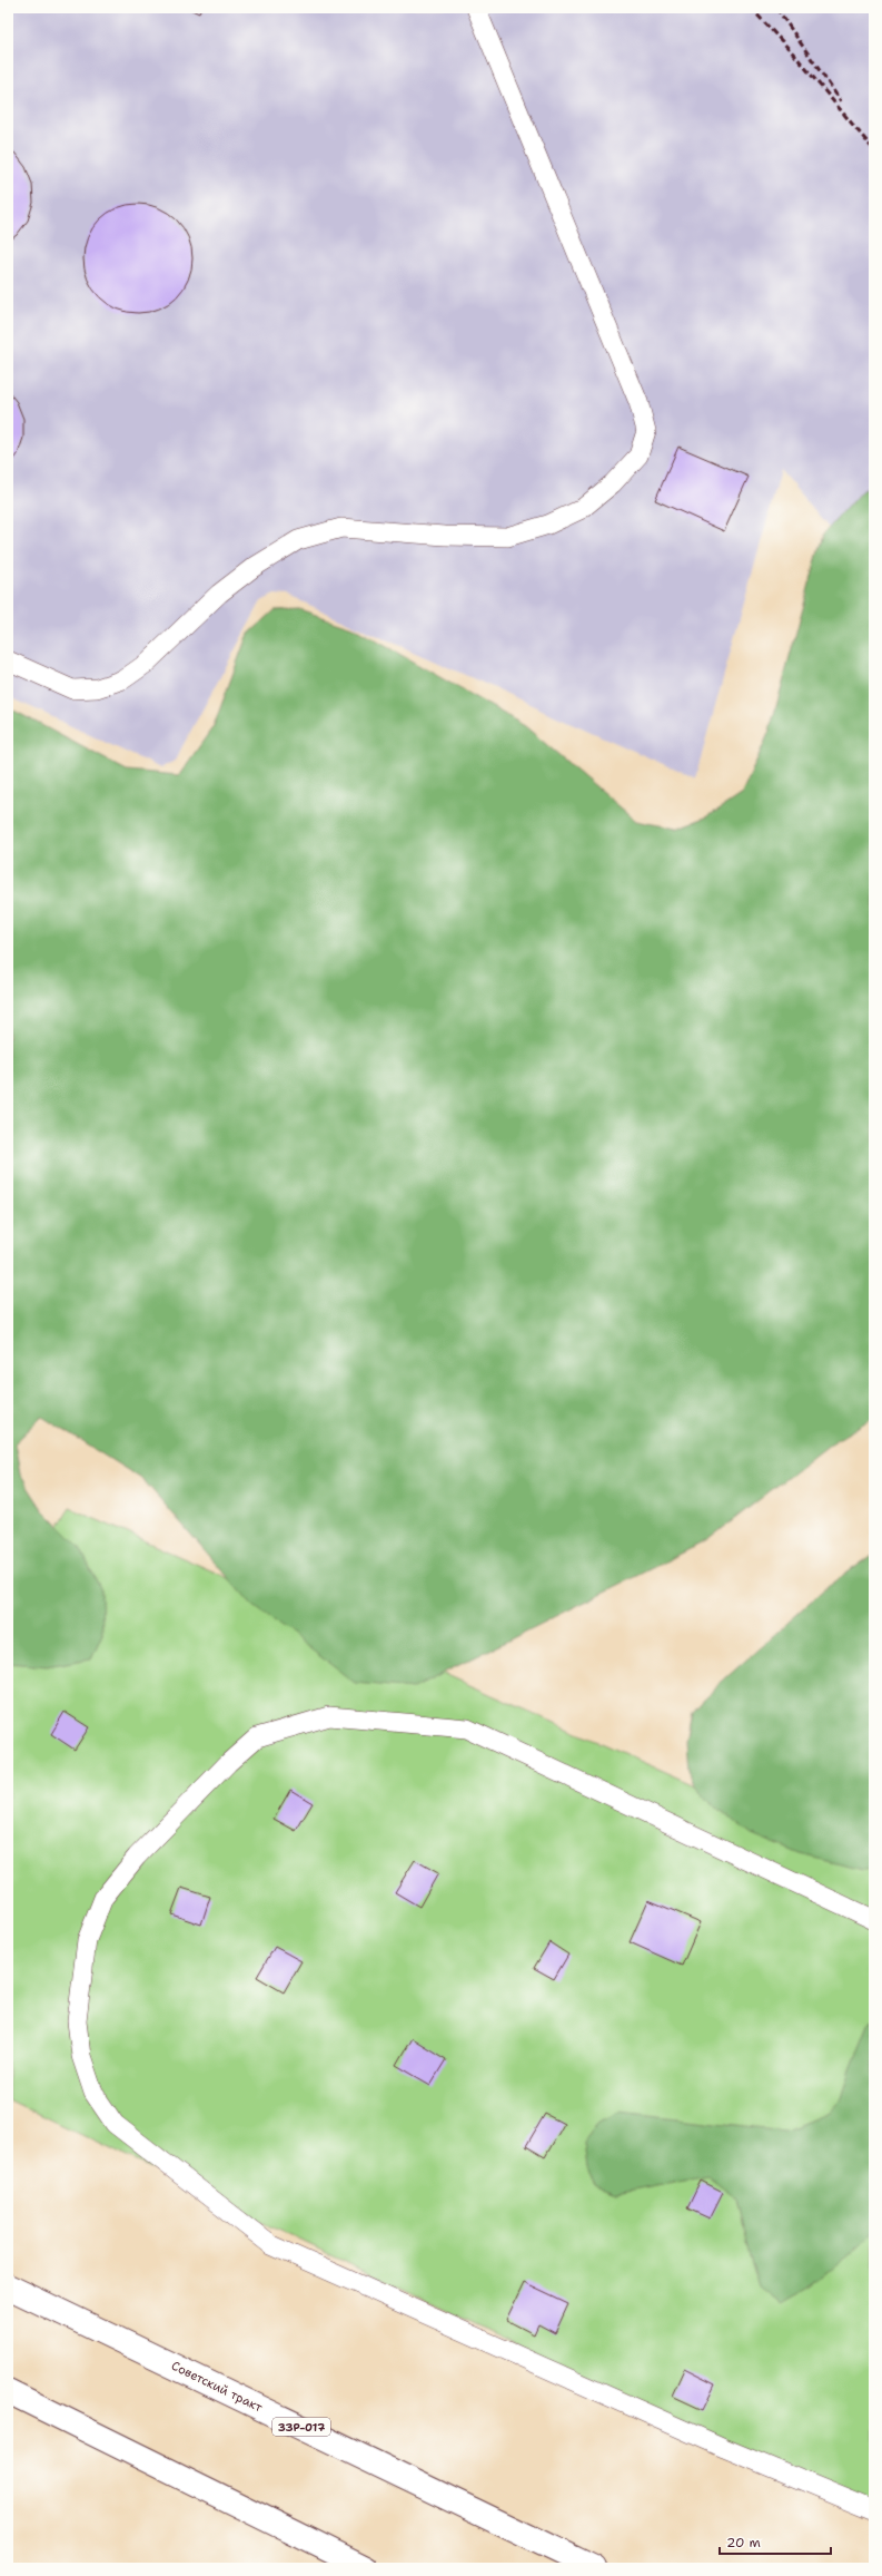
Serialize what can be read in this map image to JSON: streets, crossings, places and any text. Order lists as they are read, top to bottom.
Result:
{
  "streets": {
    "highway": ["Советский тракт", "33Р-017"]
  },
  "scale_bar": "20 m"
}
